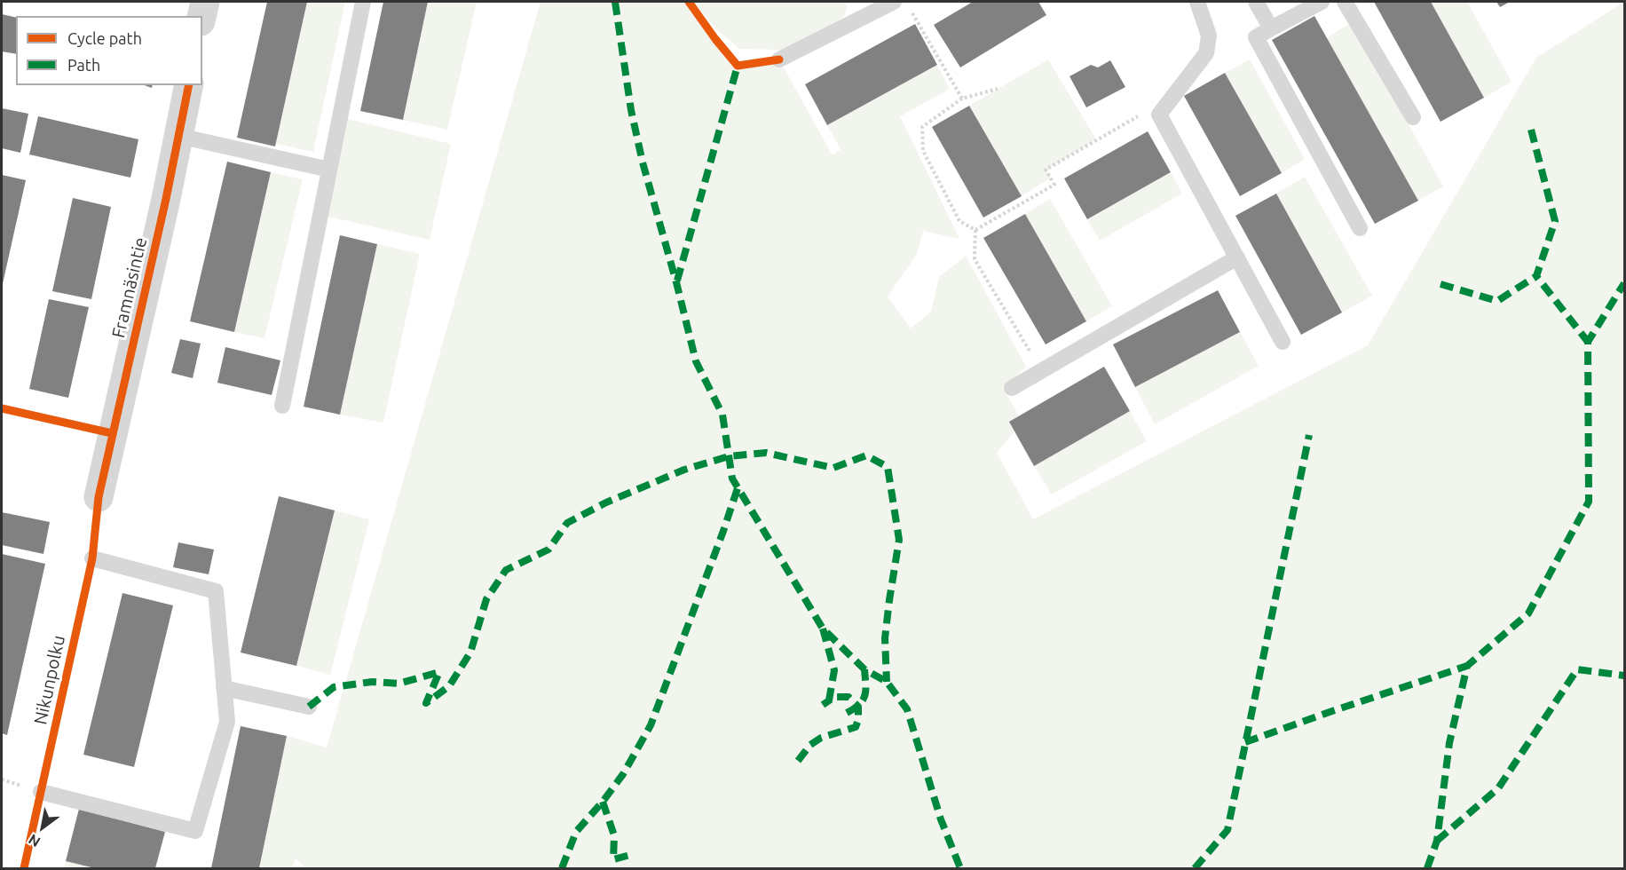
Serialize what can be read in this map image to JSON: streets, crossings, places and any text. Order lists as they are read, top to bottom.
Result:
{
  "streets": {
    "street": ["Framnäsintie"],
    "cycle path": ["Nikunpolku"]
  },
  "legend": ["Cycle path", "Path"],
  "north": "bottom left"
}
